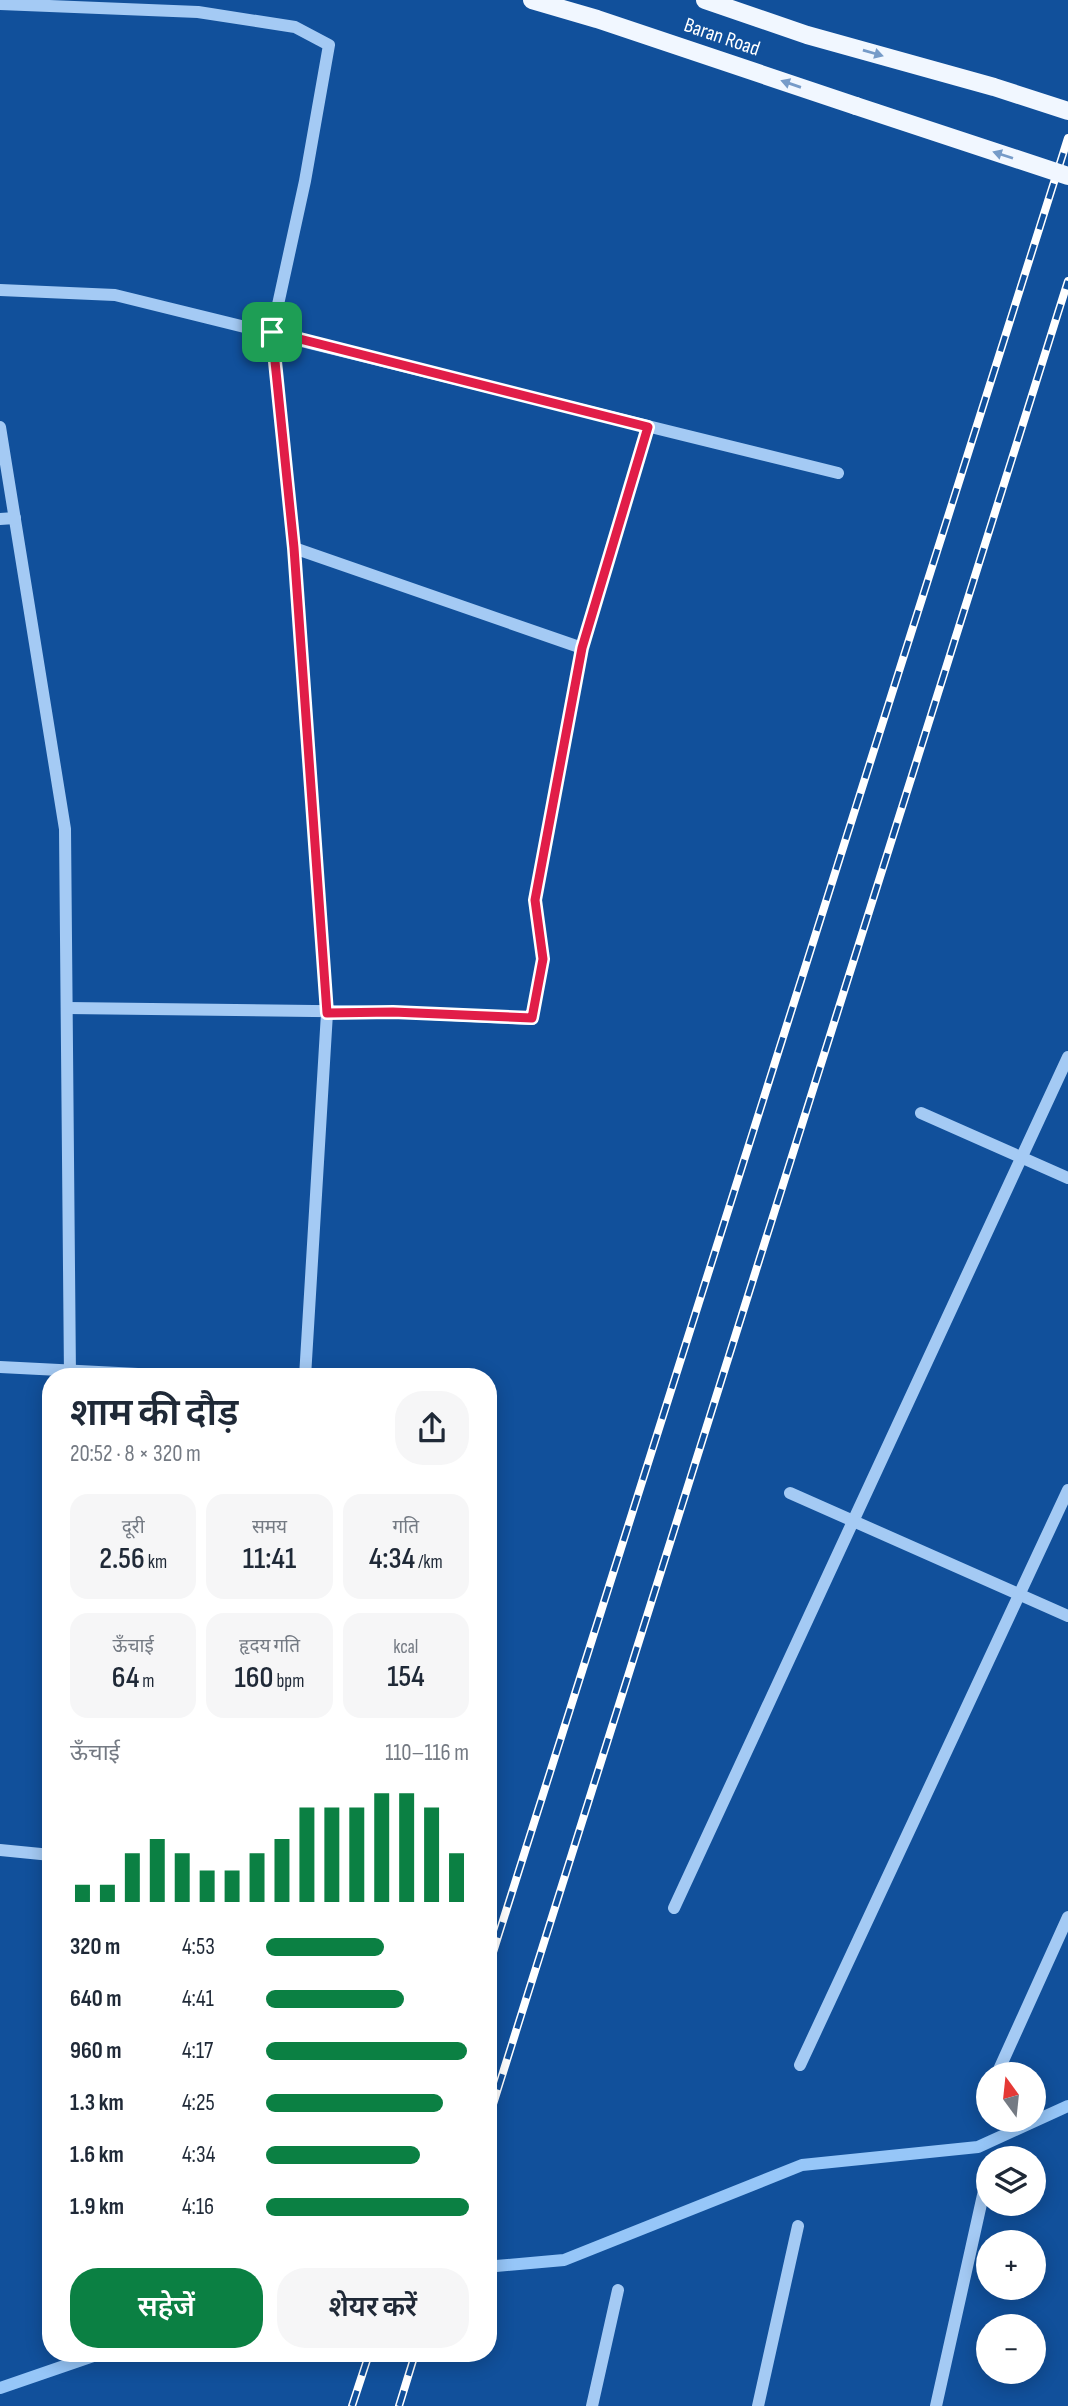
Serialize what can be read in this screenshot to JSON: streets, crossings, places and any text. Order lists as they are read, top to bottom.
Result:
{
  "streets": {
    "main road": ["Baran Road"]
  },
  "north": "top",
  "page": {
    "heading": ["शाम की दौड़", "20:52 · 8 × 320 m"],
    "stats": [
      ["दूरी", "2.56 km"],
      ["समय", "11:41"],
      ["गति", "4:34 /km"],
      ["ऊँचाई", "64 m"],
      ["हृदय गति", "160 bpm"],
      ["kcal", "154"]
    ],
    "chart": ["ऊँचाई", "110–116 m"],
    "list": [
      {
        "name": "320 m",
        "note": "4:53"
      },
      {
        "name": "640 m",
        "note": "4:41"
      },
      {
        "name": "960 m",
        "note": "4:17"
      },
      {
        "name": "1.3 km",
        "note": "4:25"
      },
      {
        "name": "1.6 km",
        "note": "4:34"
      },
      {
        "name": "1.9 km",
        "note": "4:16"
      }
    ],
    "map_buttons": ["+", "−"],
    "buttons": ["सहेजें", "शेयर करें"]
  }
}
